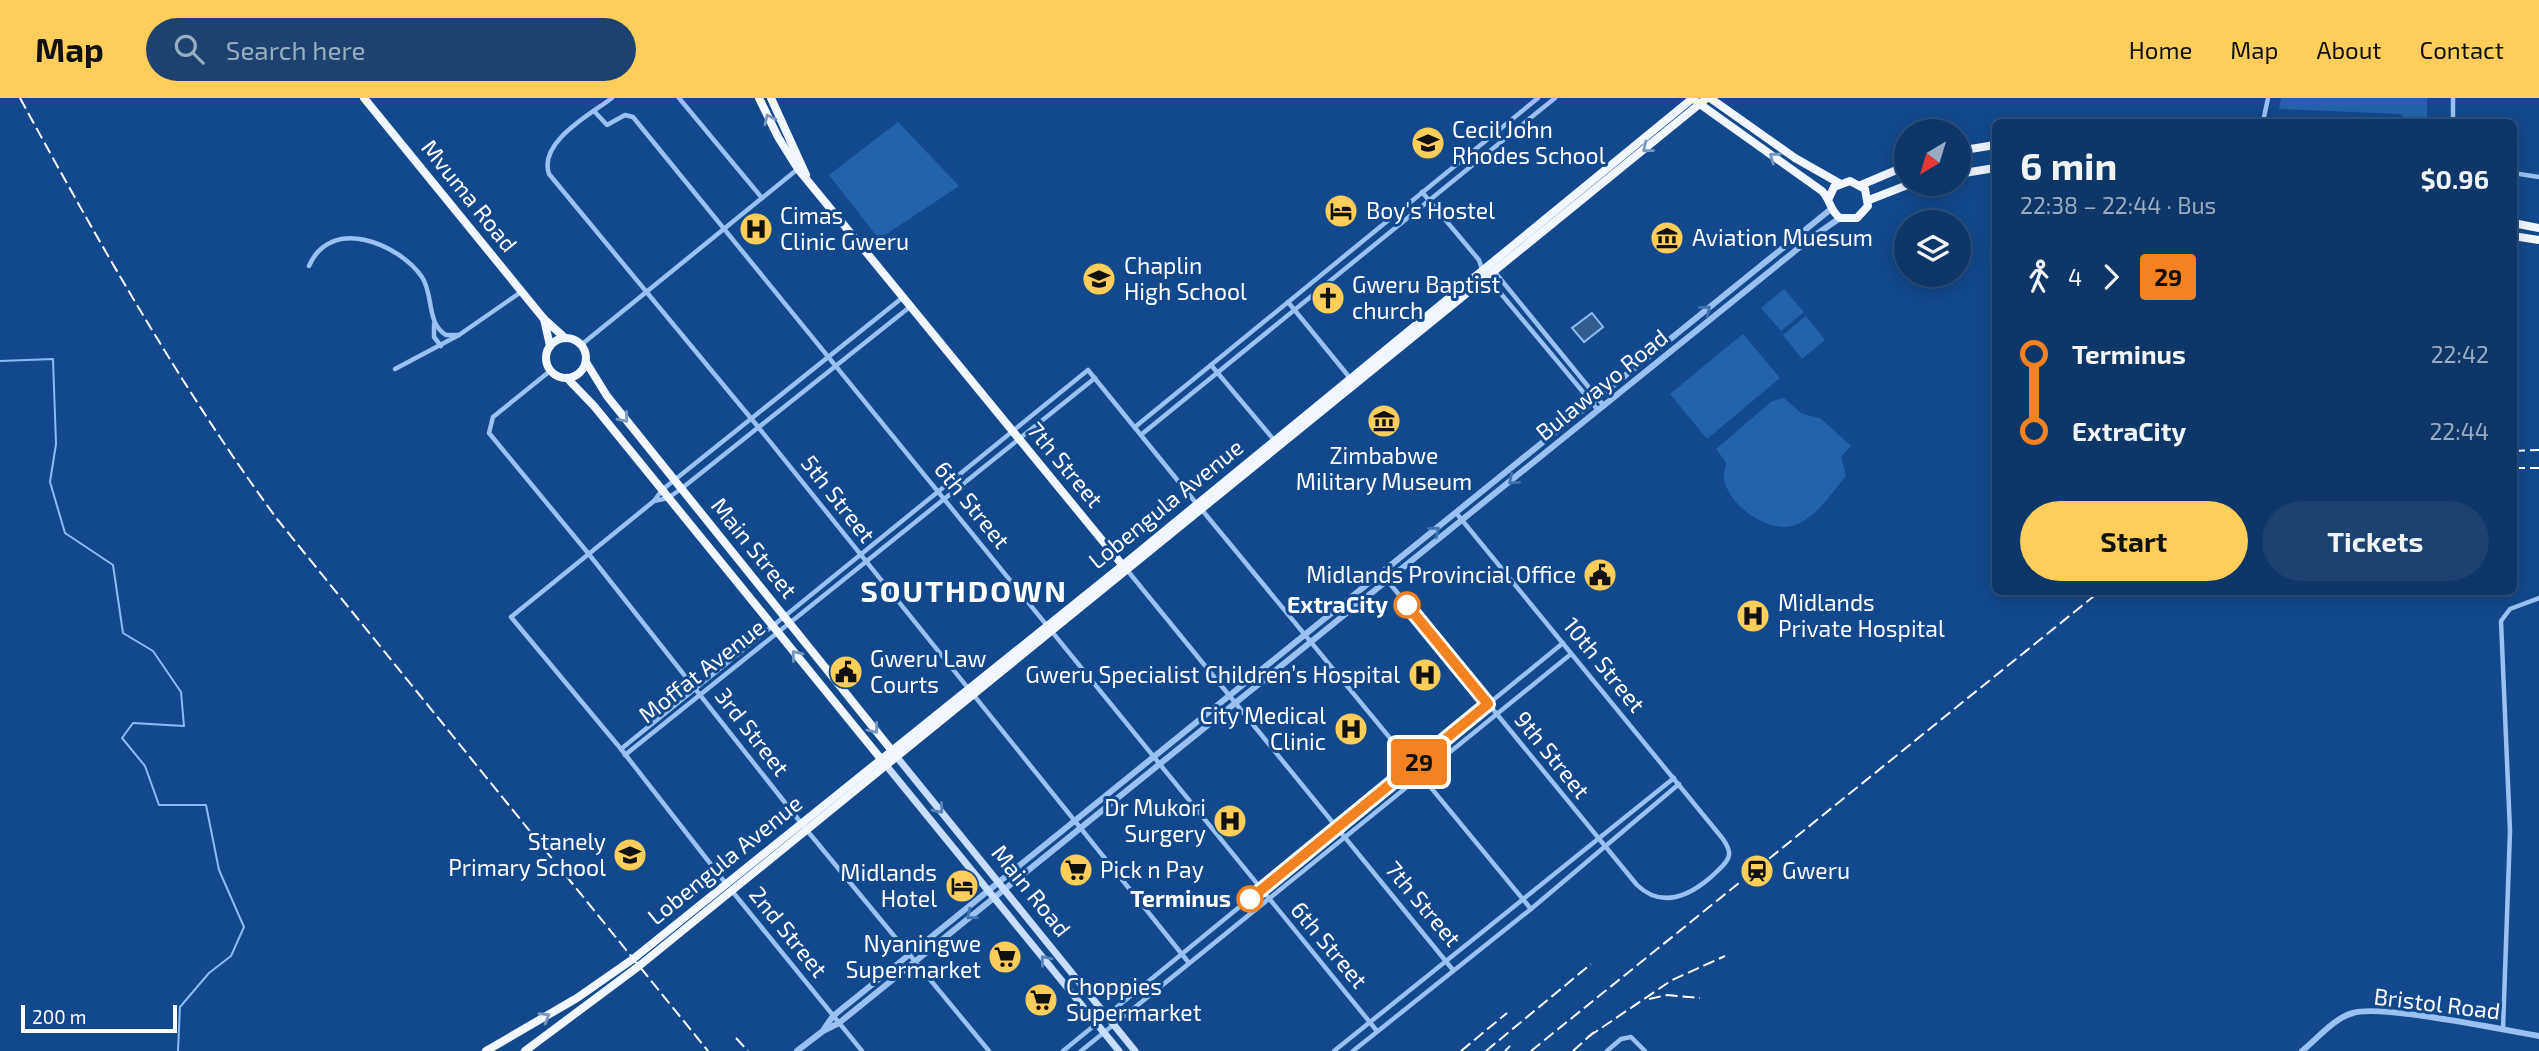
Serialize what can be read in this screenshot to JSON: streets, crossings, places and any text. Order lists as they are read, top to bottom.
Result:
{
  "streets": {
    "highway": [
      "Mvuma Road",
      "7th Street",
      "Lobengula Avenue",
      "Main Street"
    ],
    "main road": ["Main Road"],
    "street": [
      "Bulawayo Road",
      "5th Street",
      "6th Street",
      "10th Street",
      "Moffat Avenue",
      "3rd Street",
      "9th Street",
      "2nd Street",
      "Bristol Road"
    ]
  },
  "crossings": [
    ["Mvuma Road", "Main Street"],
    ["Mvuma Road", "3rd Street"],
    ["Bulawayo Road", "10th Street"],
    ["Bulawayo Road", "9th Street"],
    ["7th Street", "Lobengula Avenue"],
    ["7th Street", "Moffat Avenue"],
    ["5th Street", "Lobengula Avenue"],
    ["5th Street", "6th Street"],
    ["5th Street", "Moffat Avenue"],
    ["Lobengula Avenue", "6th Street"],
    ["Lobengula Avenue", "Main Street"],
    ["Lobengula Avenue", "3rd Street"],
    ["Lobengula Avenue", "Main Road"],
    ["Lobengula Avenue", "2nd Street"],
    ["6th Street", "Moffat Avenue"],
    ["Main Street", "Moffat Avenue"],
    ["Main Street", "3rd Street"],
    ["Main Street", "Main Road"],
    ["10th Street", "9th Street"],
    ["Moffat Avenue", "3rd Street"],
    ["Moffat Avenue", "2nd Street"],
    ["3rd Street", "2nd Street"]
  ],
  "districts": ["SOUTHDOWN"],
  "places": {
    "school or university": ["Cecil John Rhodes School", "Chaplin High School", "Stanely Primary School"],
    "hotel": ["Boy's Hostel", "Midlands Hotel"],
    "hospital": [
      "Cimas Clinic Gweru",
      "Midlands Private Hospital",
      "Gweru Specialist Children’s Hospital",
      "City Medical Clinic",
      "Dr Mukori Surgery"
    ],
    "museum": ["Aviation Muesum", "Zimbabwe Military Museum"],
    "church": ["Gweru Baptist church"],
    "public building": ["Midlands Provincial Office", "Gweru Law Courts"],
    "other": ["ExtraCity", "Terminus"],
    "supermarket": ["Pick n Pay", "Nyaningwe Supermarket", "Choppies Supermarket"],
    "station": ["Gweru"]
  },
  "lines": ["bus line 29"],
  "scale_bar": "200 m",
  "north": "bottom left",
  "page": {
    "header": "Map",
    "search": "Search here",
    "nav": [
      "Home",
      "Map",
      "About",
      "Contact"
    ],
    "on_map": "29",
    "heading": ["6 min", "22:38 – 22:44 · Bus", "$0.96"],
    "legs": ["4", "29"],
    "list": [
      {
        "name": "Terminus",
        "value": "22:42"
      },
      {
        "name": "ExtraCity",
        "value": "22:44"
      }
    ],
    "buttons": ["Start", "Tickets"],
    "scale": "200 m"
  }
}
